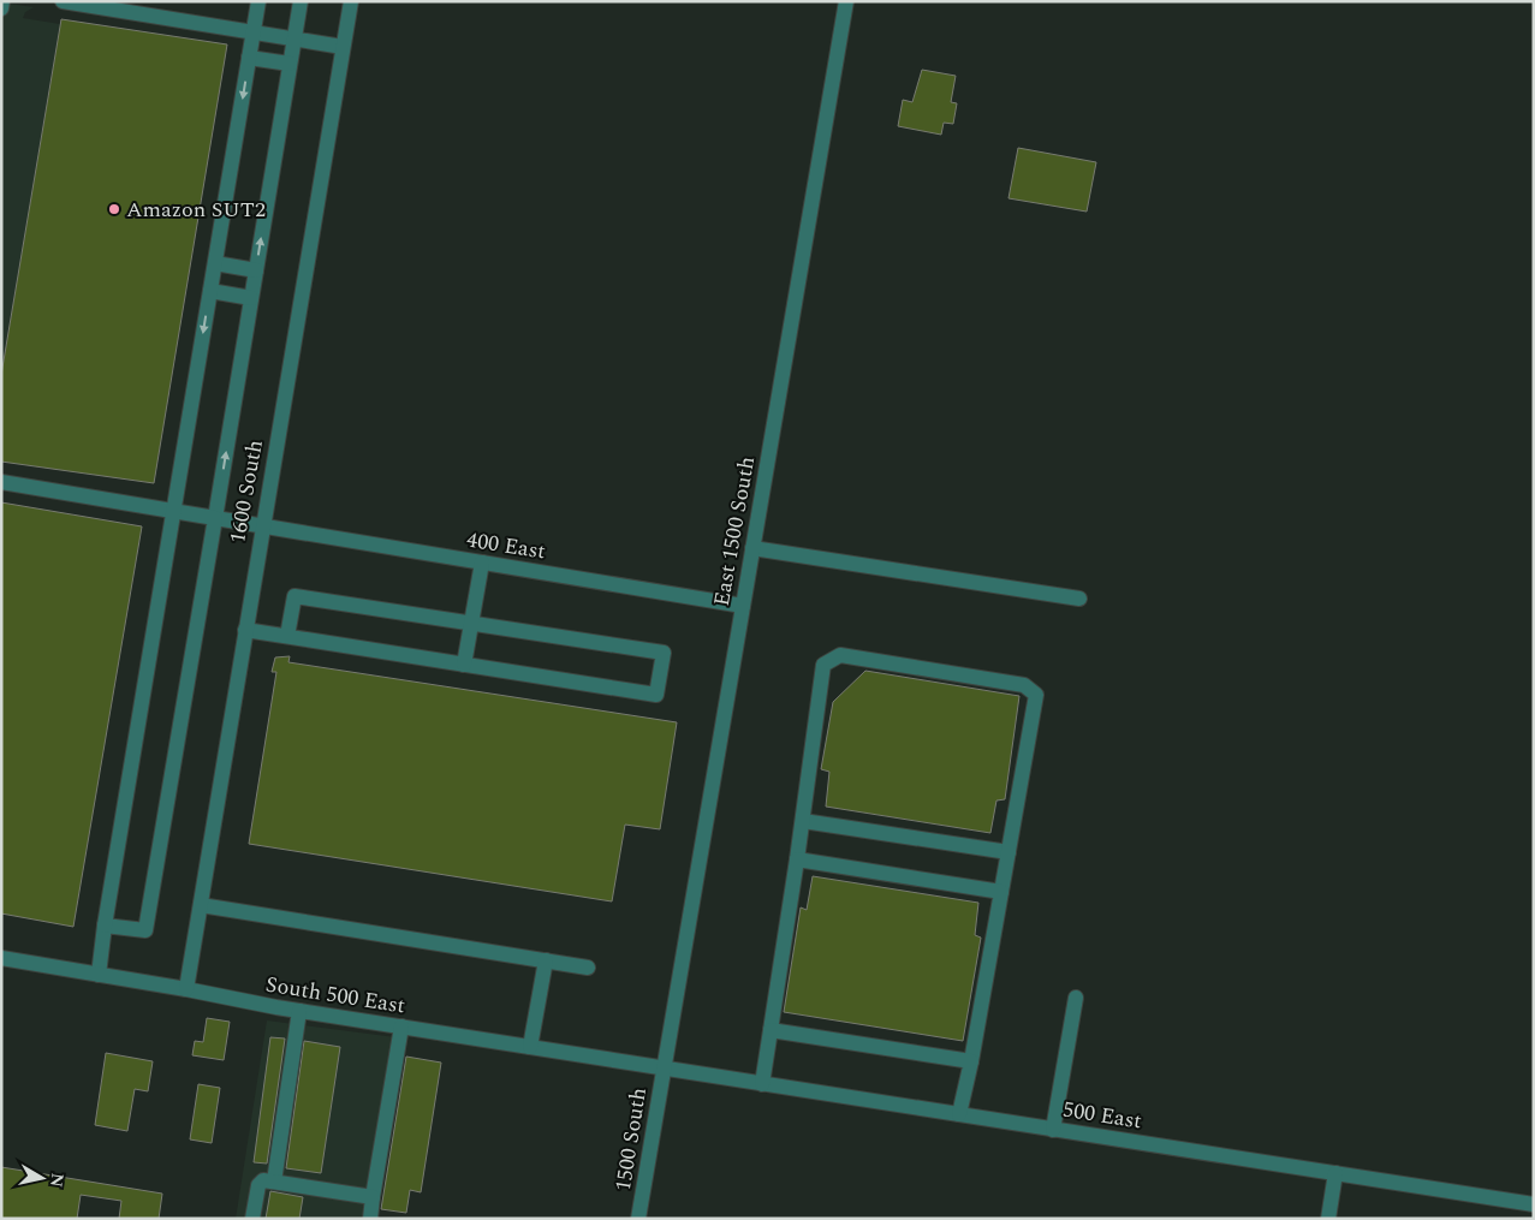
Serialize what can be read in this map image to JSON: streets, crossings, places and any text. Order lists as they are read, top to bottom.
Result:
{
  "streets": {
    "street": [
      "1600 South",
      "East 1500 South",
      "400 East",
      "South 500 East",
      "500 East",
      "1500 South"
    ]
  },
  "crossings": [
    ["1600 South", "400 East"],
    ["1600 South", "South 500 East"],
    ["East 1500 South", "400 East"],
    ["East 1500 South", "South 500 East"],
    ["East 1500 South", "500 East"],
    ["East 1500 South", "1500 South"],
    ["South 500 East", "500 East"],
    ["South 500 East", "1500 South"],
    ["500 East", "1500 South"]
  ],
  "places": ["Amazon SUT2"],
  "north": "right"
}
